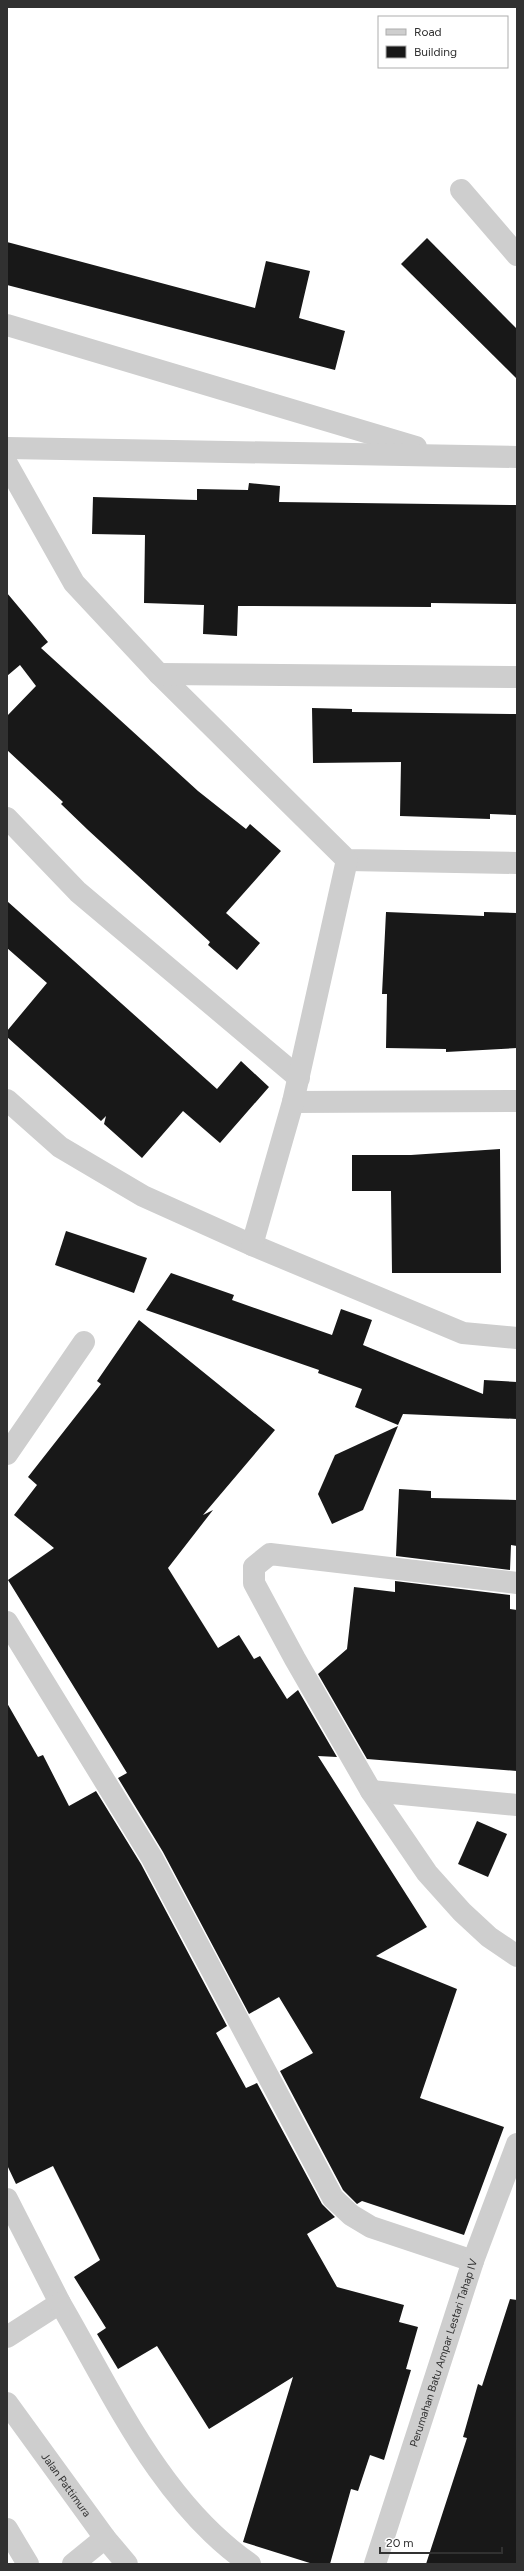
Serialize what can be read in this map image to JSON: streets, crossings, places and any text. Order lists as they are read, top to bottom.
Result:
{
  "streets": {
    "street": ["Perumahan Batu Ampar Lestari Tahap IV", "Jalan Pattimura"]
  },
  "legend": ["Road", "Building"],
  "scale_bar": "20 m"
}
